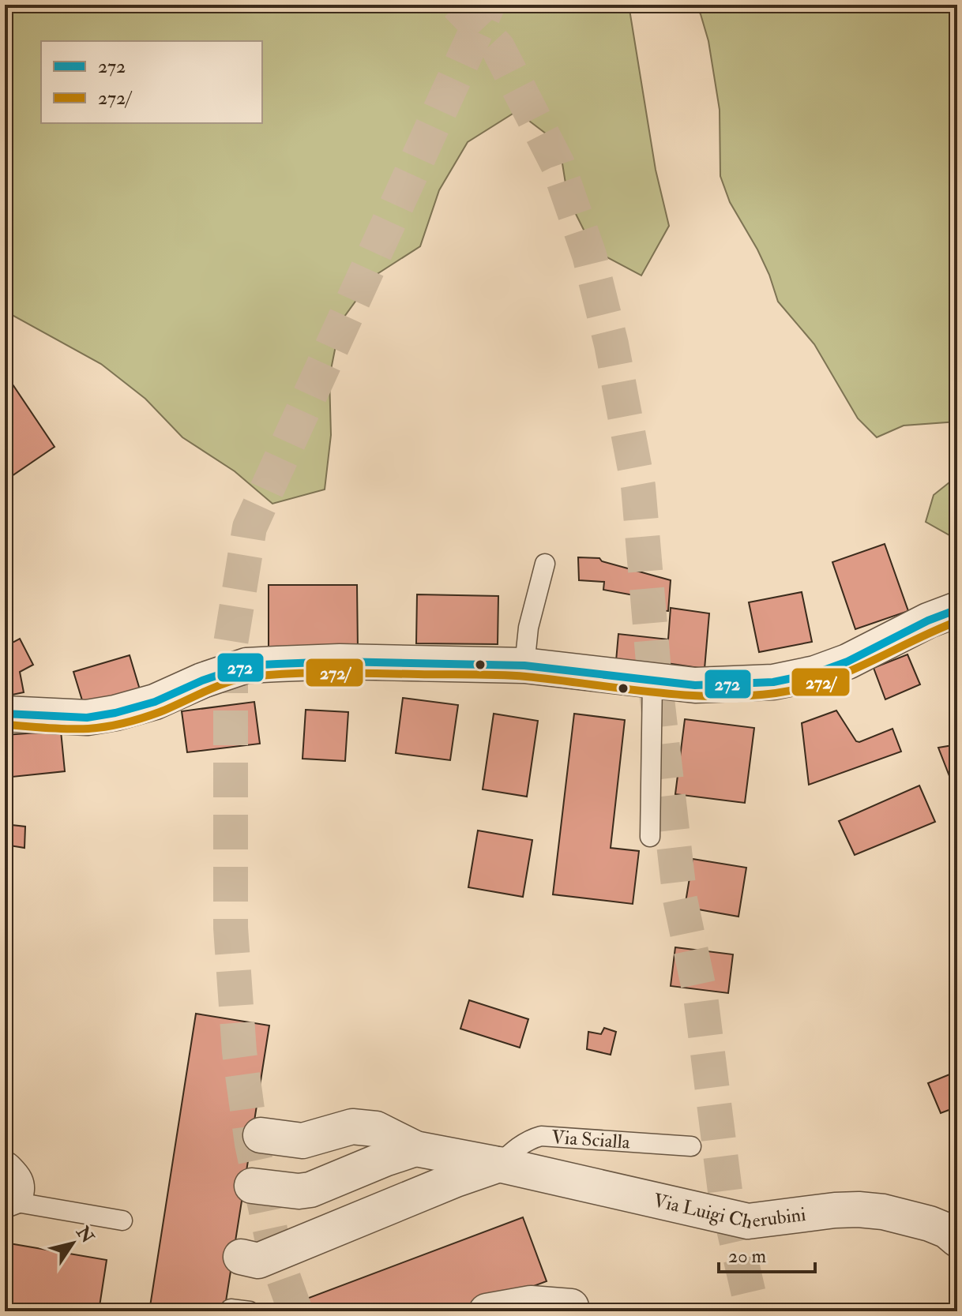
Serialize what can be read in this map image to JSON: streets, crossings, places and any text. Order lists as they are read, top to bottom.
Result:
{
  "streets": {
    "street": ["Via Luigi Cherubini"],
    "lane": ["Via Scialla"]
  },
  "crossings": [
    ["Via Scialla", "Via Luigi Cherubini"]
  ],
  "lines": ["transit line 272", "transit line 272/"],
  "legend": ["272", "272/"],
  "scale_bar": "20 m",
  "north": "top right"
}
